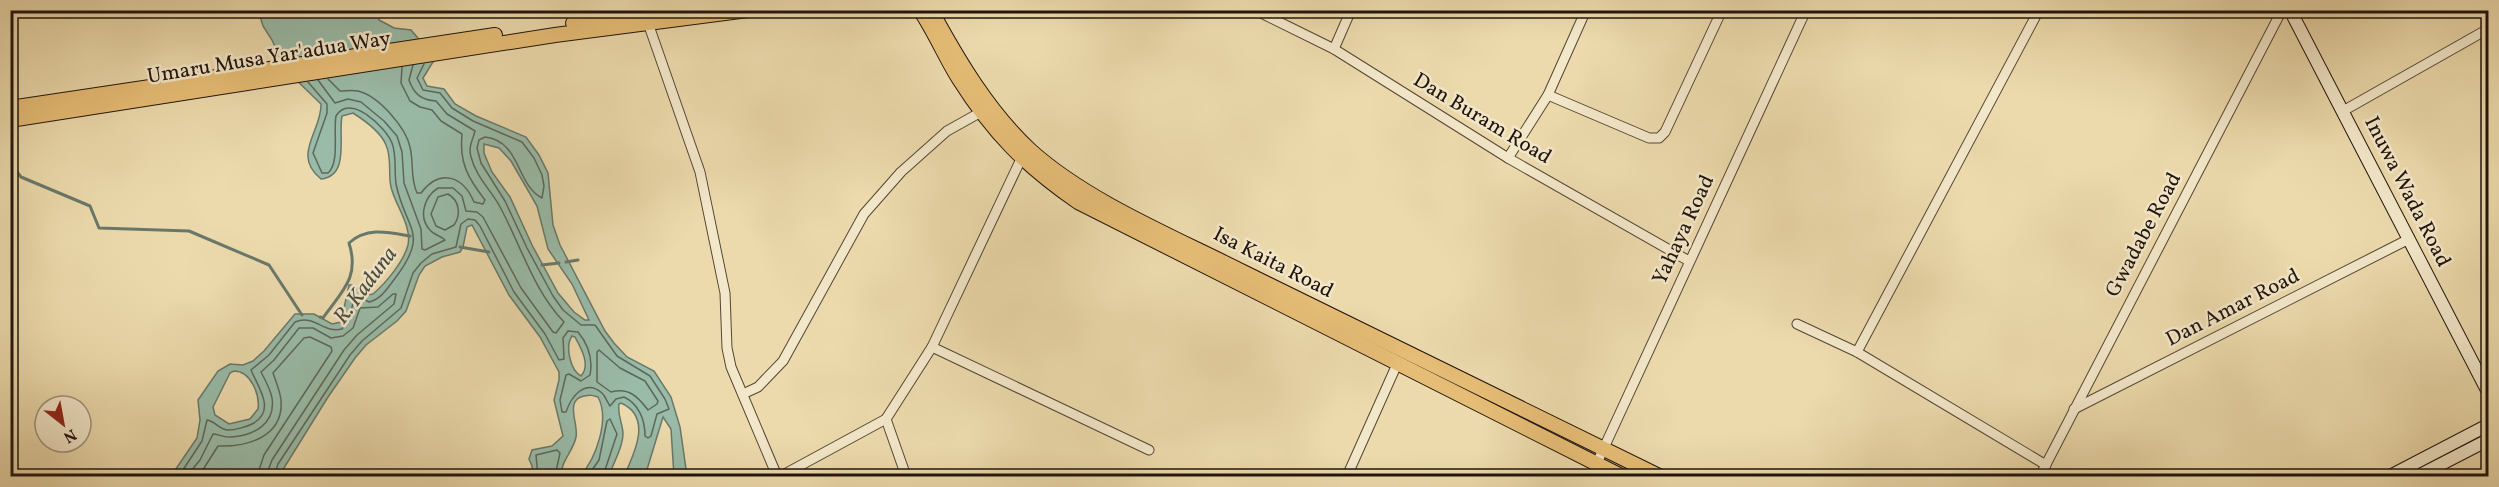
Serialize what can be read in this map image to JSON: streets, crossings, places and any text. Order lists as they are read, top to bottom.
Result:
{
  "streets": {
    "main road": ["Umaru Musa Yar'adua Way", "Isa Kaita Road"],
    "street": [
      "Dan Buram Road",
      "Inuwa Wada Road",
      "Yahaya Road",
      "Gwadabe Road",
      "Dan Amar Road"
    ]
  },
  "crossings": [
    ["Dan Buram Road", "Yahaya Road"],
    ["Inuwa Wada Road", "Dan Amar Road"],
    ["Yahaya Road", "Isa Kaita Road"],
    ["Gwadabe Road", "Dan Amar Road"]
  ],
  "water": ["R. Kaduna"],
  "north": "bottom right"
}
